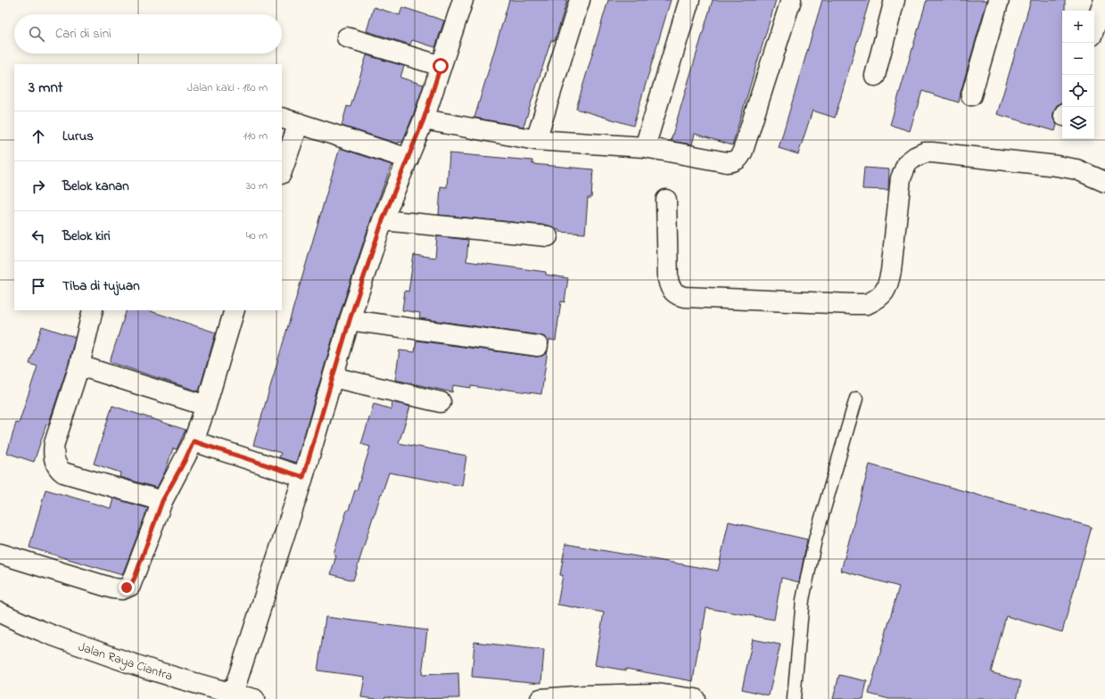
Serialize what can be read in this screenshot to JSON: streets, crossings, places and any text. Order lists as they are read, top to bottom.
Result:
{
  "streets": {
    "street": ["Jalan Raya Ciantra"]
  },
  "page": {
    "map_buttons": ["+", "−"],
    "search": "Cari di sini",
    "heading": ["3 mnt", "Jalan kaki · 180 m"],
    "list": [
      ["Lurus", "110 m"],
      ["Belok kanan", "30 m"],
      ["Belok kiri", "40 m"],
      "Tiba di tujuan"
    ]
  }
}
